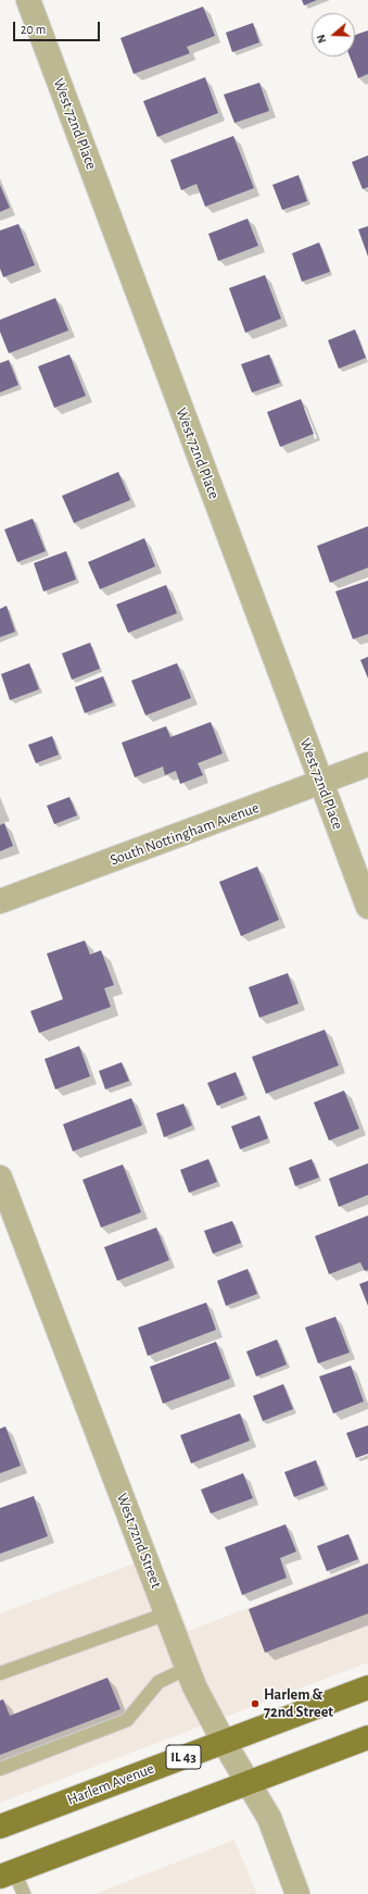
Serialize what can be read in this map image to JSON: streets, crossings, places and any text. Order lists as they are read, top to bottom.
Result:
{
  "streets": {
    "main road": ["IL 43", "Harlem Avenue"],
    "street": ["West 72nd Place", "South Nottingham Avenue", "West 72nd Street"]
  },
  "crossings": [
    ["West 72nd Place", "South Nottingham Avenue"],
    ["West 72nd Street", "Harlem Avenue"]
  ],
  "places": ["Harlem & 72nd Street"],
  "scale_bar": "20 m",
  "north": "left"
}
